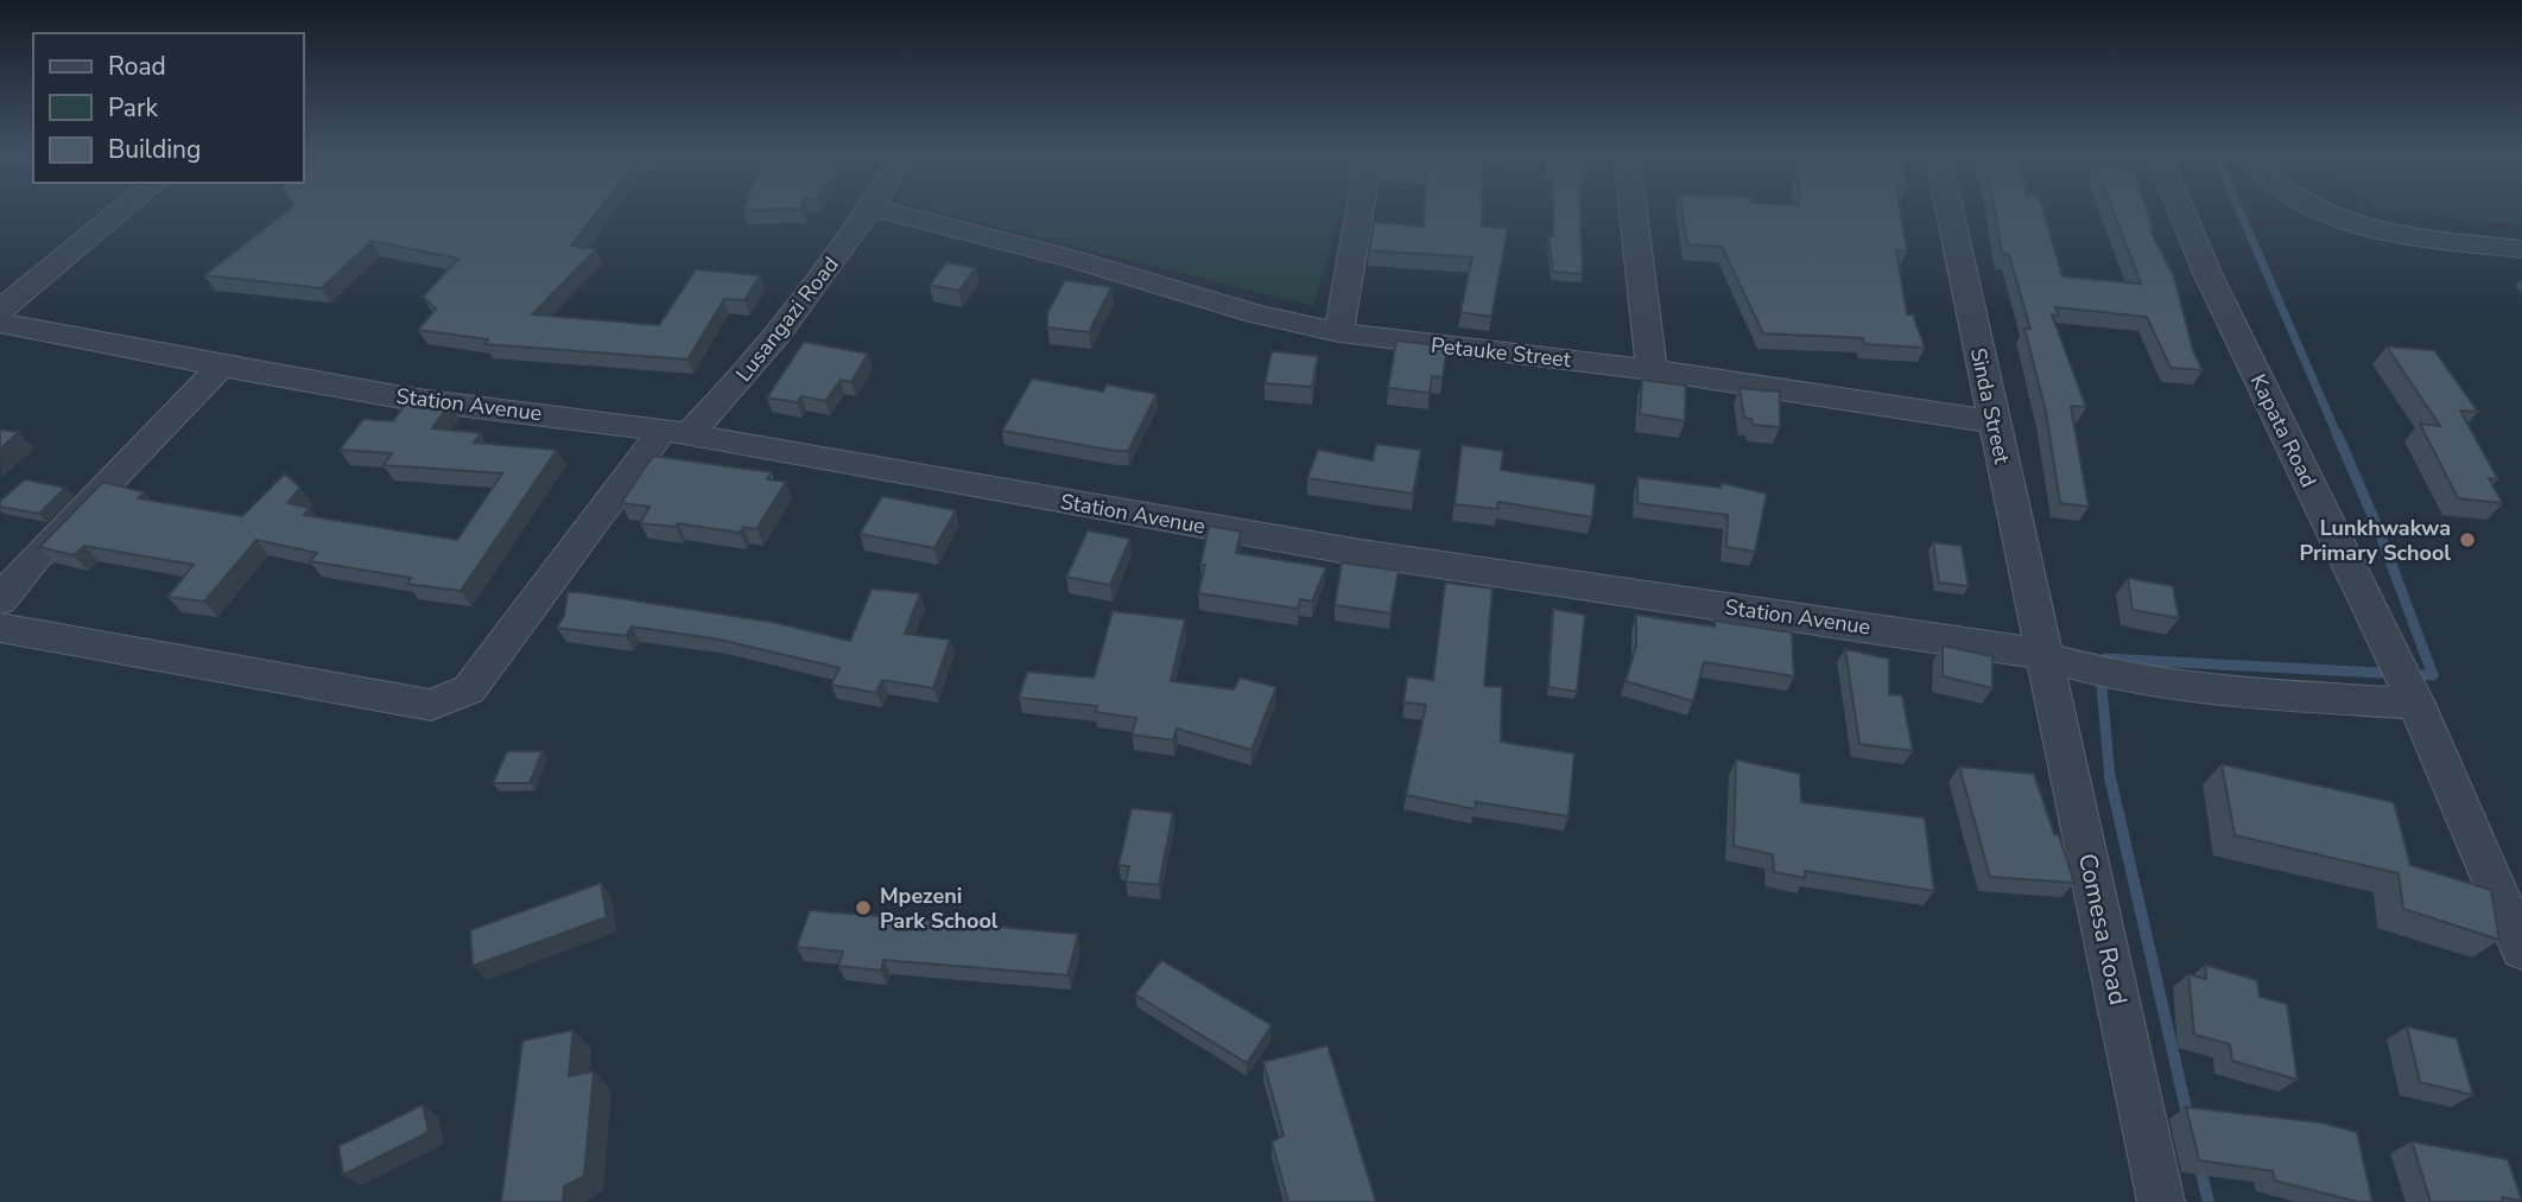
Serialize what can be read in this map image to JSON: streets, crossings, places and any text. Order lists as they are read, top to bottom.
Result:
{
  "streets": {
    "street": [
      "Lusangazi Road",
      "Petauke Street",
      "Station Avenue",
      "Sinda Street",
      "Kapata Road",
      "Comesa Road"
    ]
  },
  "crossings": [
    ["Lusangazi Road", "Station Avenue"],
    ["Petauke Street", "Sinda Street"],
    ["Station Avenue", "Sinda Street"],
    ["Station Avenue", "Kapata Road"],
    ["Station Avenue", "Comesa Road"],
    ["Sinda Street", "Comesa Road"]
  ],
  "places": ["Lunkhwakwa Primary School", "Mpezeni Park School"],
  "legend": ["Road", "Park", "Building"]
}
